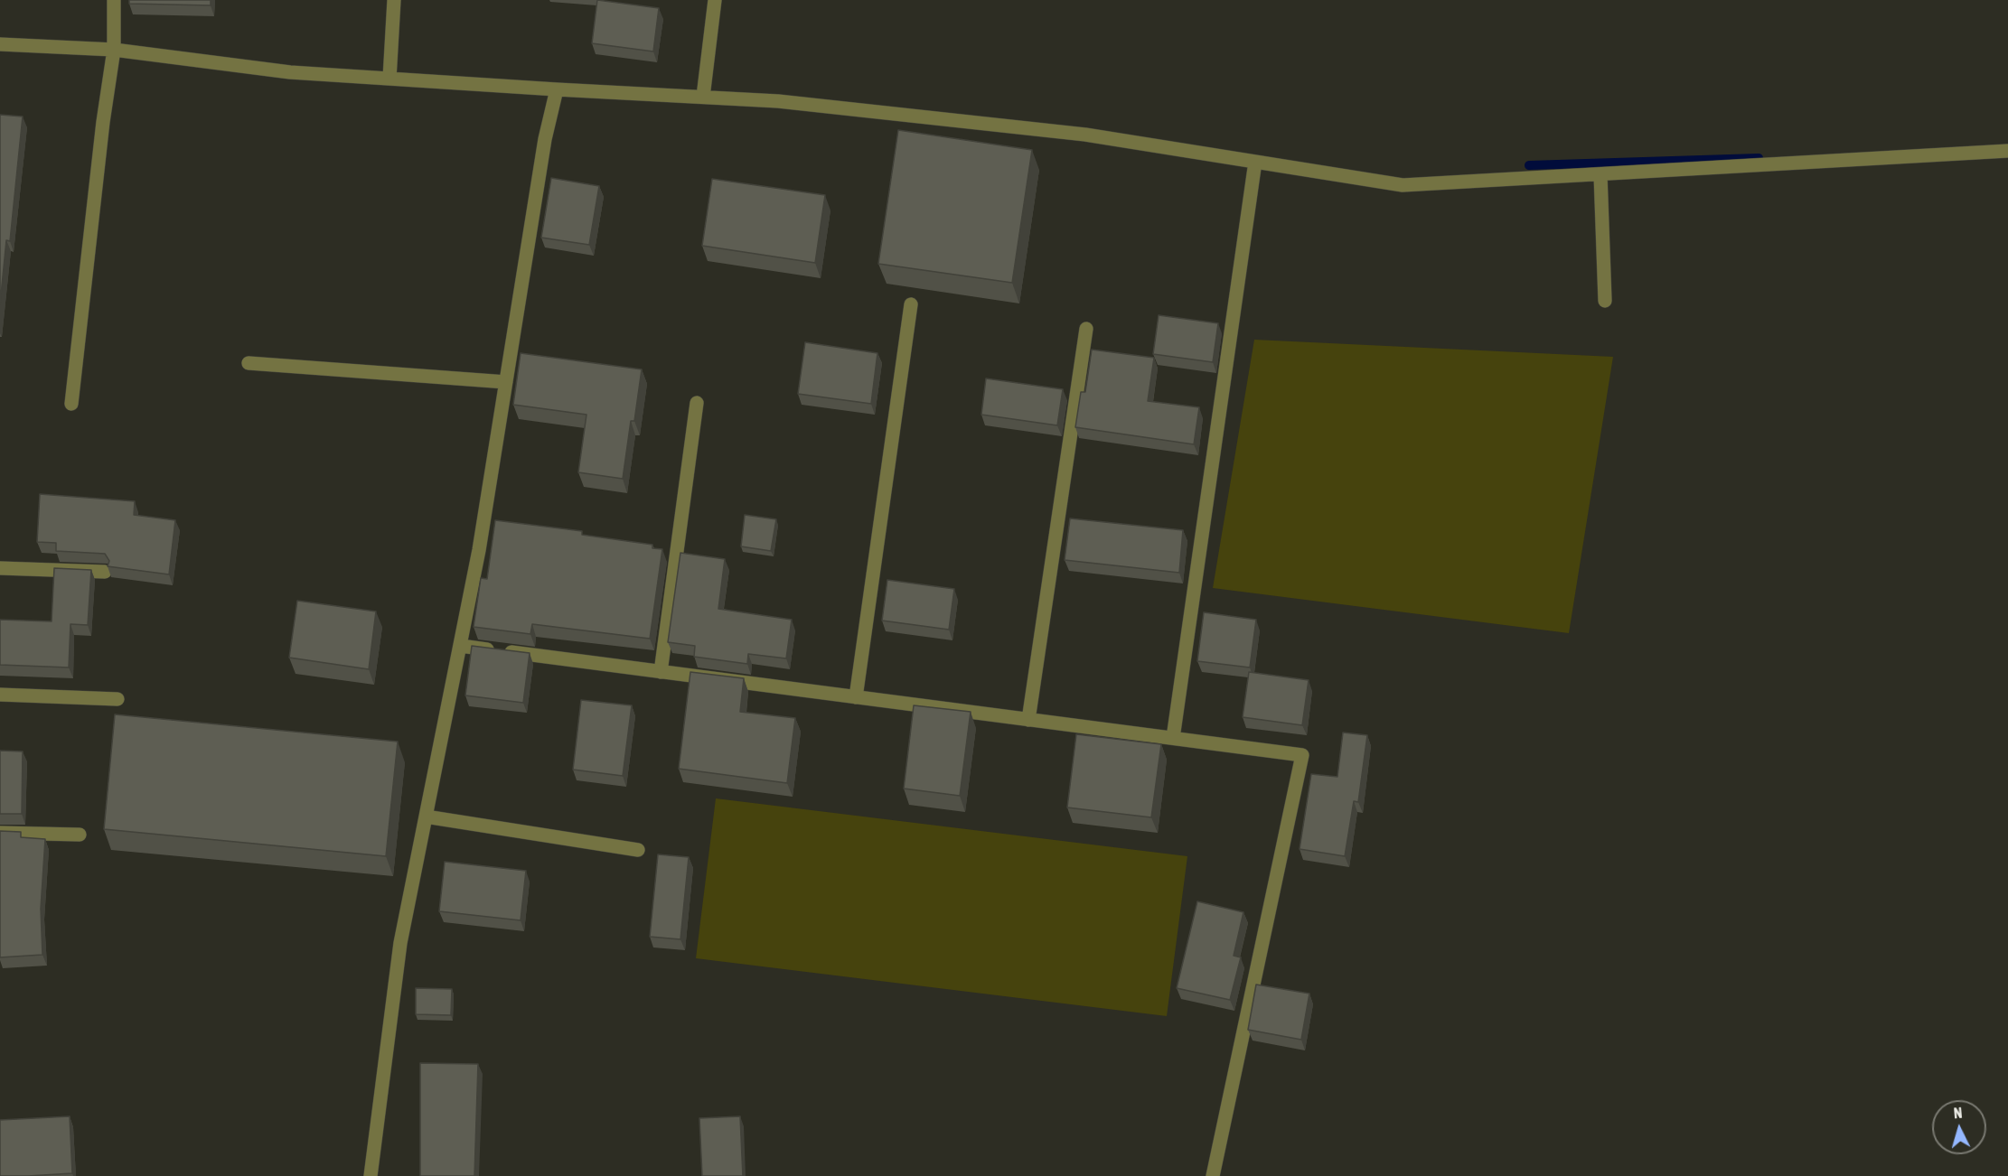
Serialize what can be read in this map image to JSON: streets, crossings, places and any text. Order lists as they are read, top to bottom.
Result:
{
  "north": "top"
}
